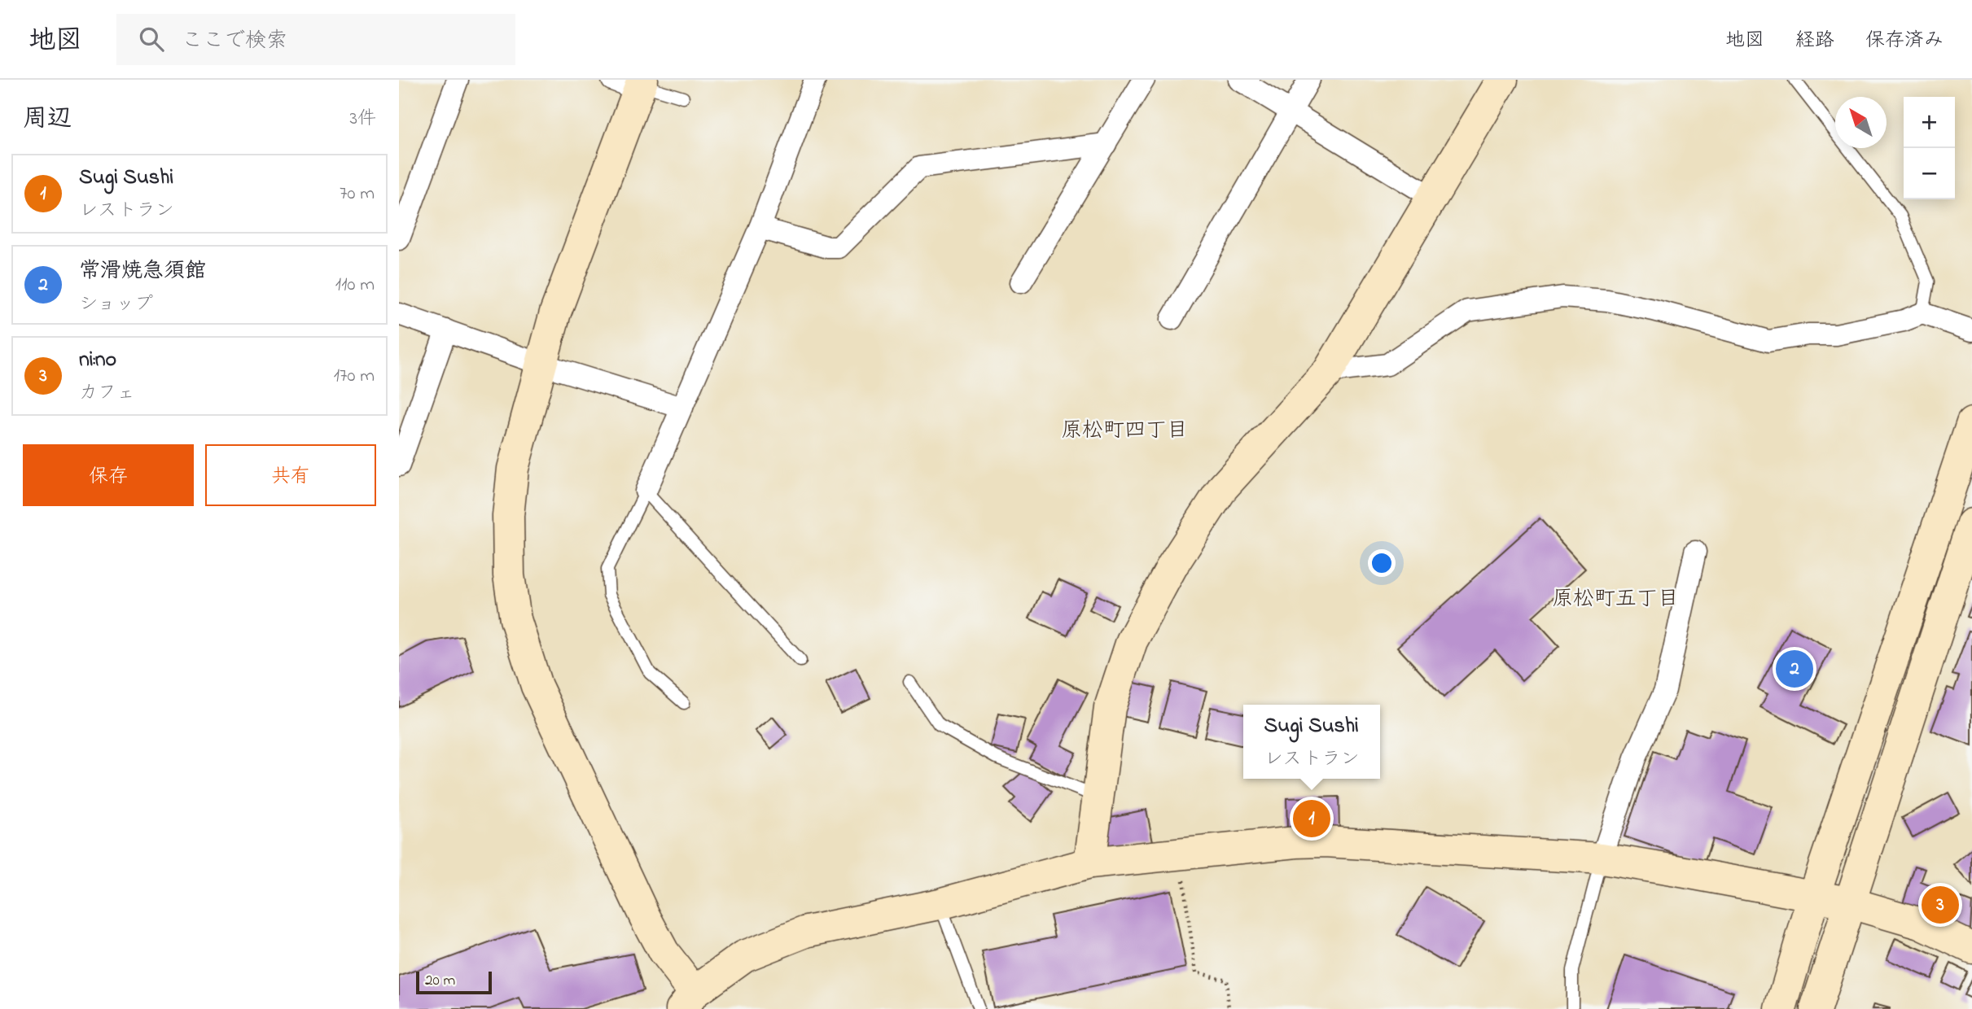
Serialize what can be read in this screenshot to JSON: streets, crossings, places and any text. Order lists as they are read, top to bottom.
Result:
{
  "districts": ["原松町四丁目", "原松町五丁目"],
  "scale_bar": "20 m",
  "north": "top left",
  "page": {
    "header": "地図",
    "search": "ここで検索",
    "nav": ["地図", "経路", "保存済み"],
    "heading": ["周辺", "3件"],
    "map_buttons": ["+", "−"],
    "list": [
      {
        "mark": "1",
        "name": "Sugi Sushi",
        "note": "レストラン",
        "value": "70 m"
      },
      {
        "mark": "2",
        "name": "常滑焼急須館",
        "note": "ショップ",
        "value": "110 m"
      },
      {
        "mark": "3",
        "name": "ni:no",
        "note": "カフェ",
        "value": "170 m"
      }
    ],
    "buttons": ["保存", "共有"],
    "pins": ["2", "1", "3"],
    "popup": ["Sugi Sushi", "レストラン"],
    "scale": "20 m"
  }
}
